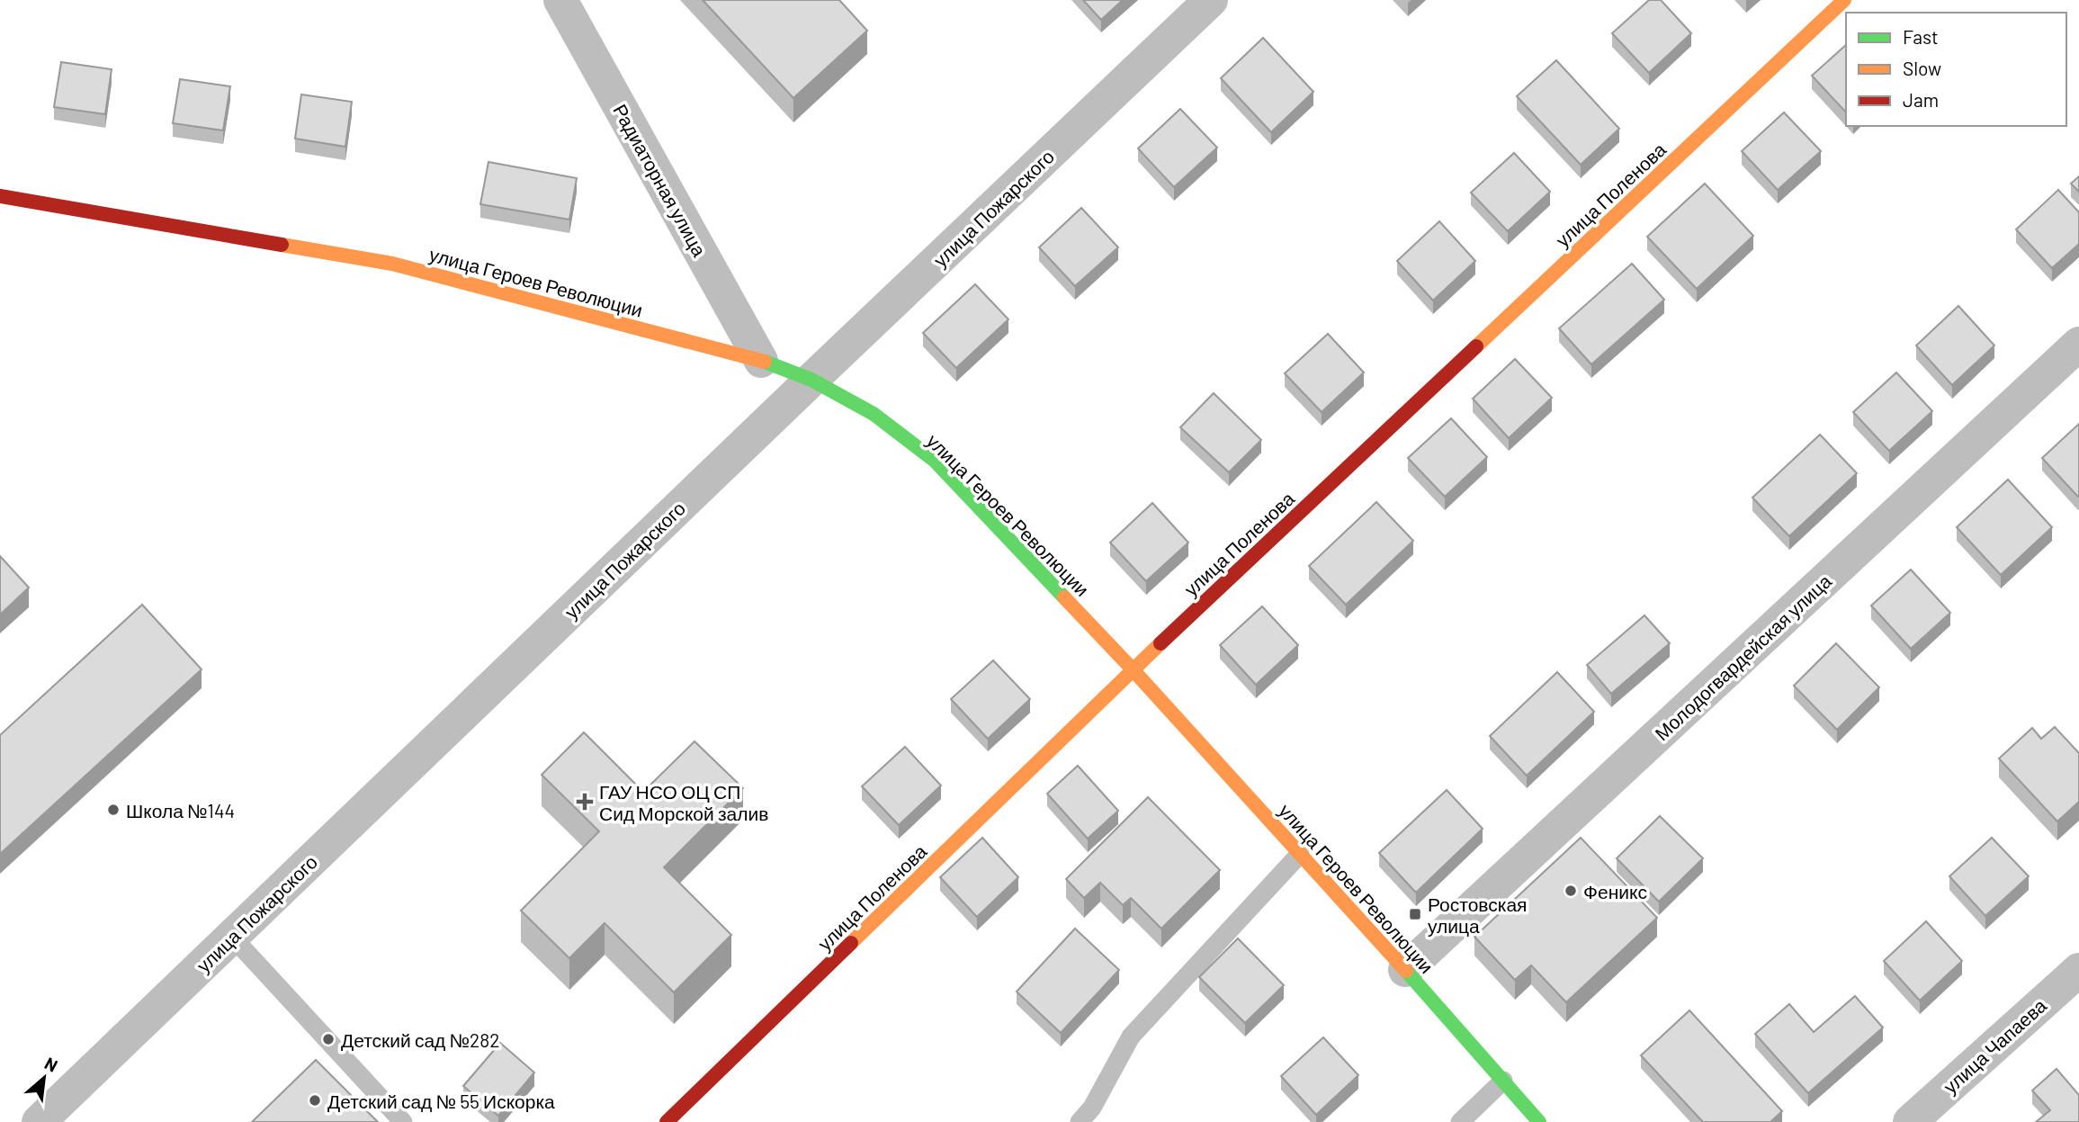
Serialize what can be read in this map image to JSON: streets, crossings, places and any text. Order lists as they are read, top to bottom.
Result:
{
  "streets": {
    "street": [
      "Радиаторная улица",
      "улица Поленова",
      "улица Пожарского",
      "улица Героев Революции",
      "Молодогвардейская улица",
      "улица Чапаева"
    ]
  },
  "crossings": [
    ["Радиаторная улица", "улица Героев Революции"],
    ["улица Поленова", "улица Героев Революции"],
    ["улица Пожарского", "улица Героев Революции"],
    ["улица Героев Революции", "Молодогвардейская улица"]
  ],
  "places": {
    "health": ["ГАУ НСО ОЦ СП Сид Морской залив"],
    "other": [
      "Школа №144",
      "Феникс",
      "Детский сад №282",
      "Детский сад № 55 Искорка"
    ],
    "transit": ["Ростовская улица"]
  },
  "legend": ["Fast", "Slow", "Jam"],
  "north": "top right"
}
